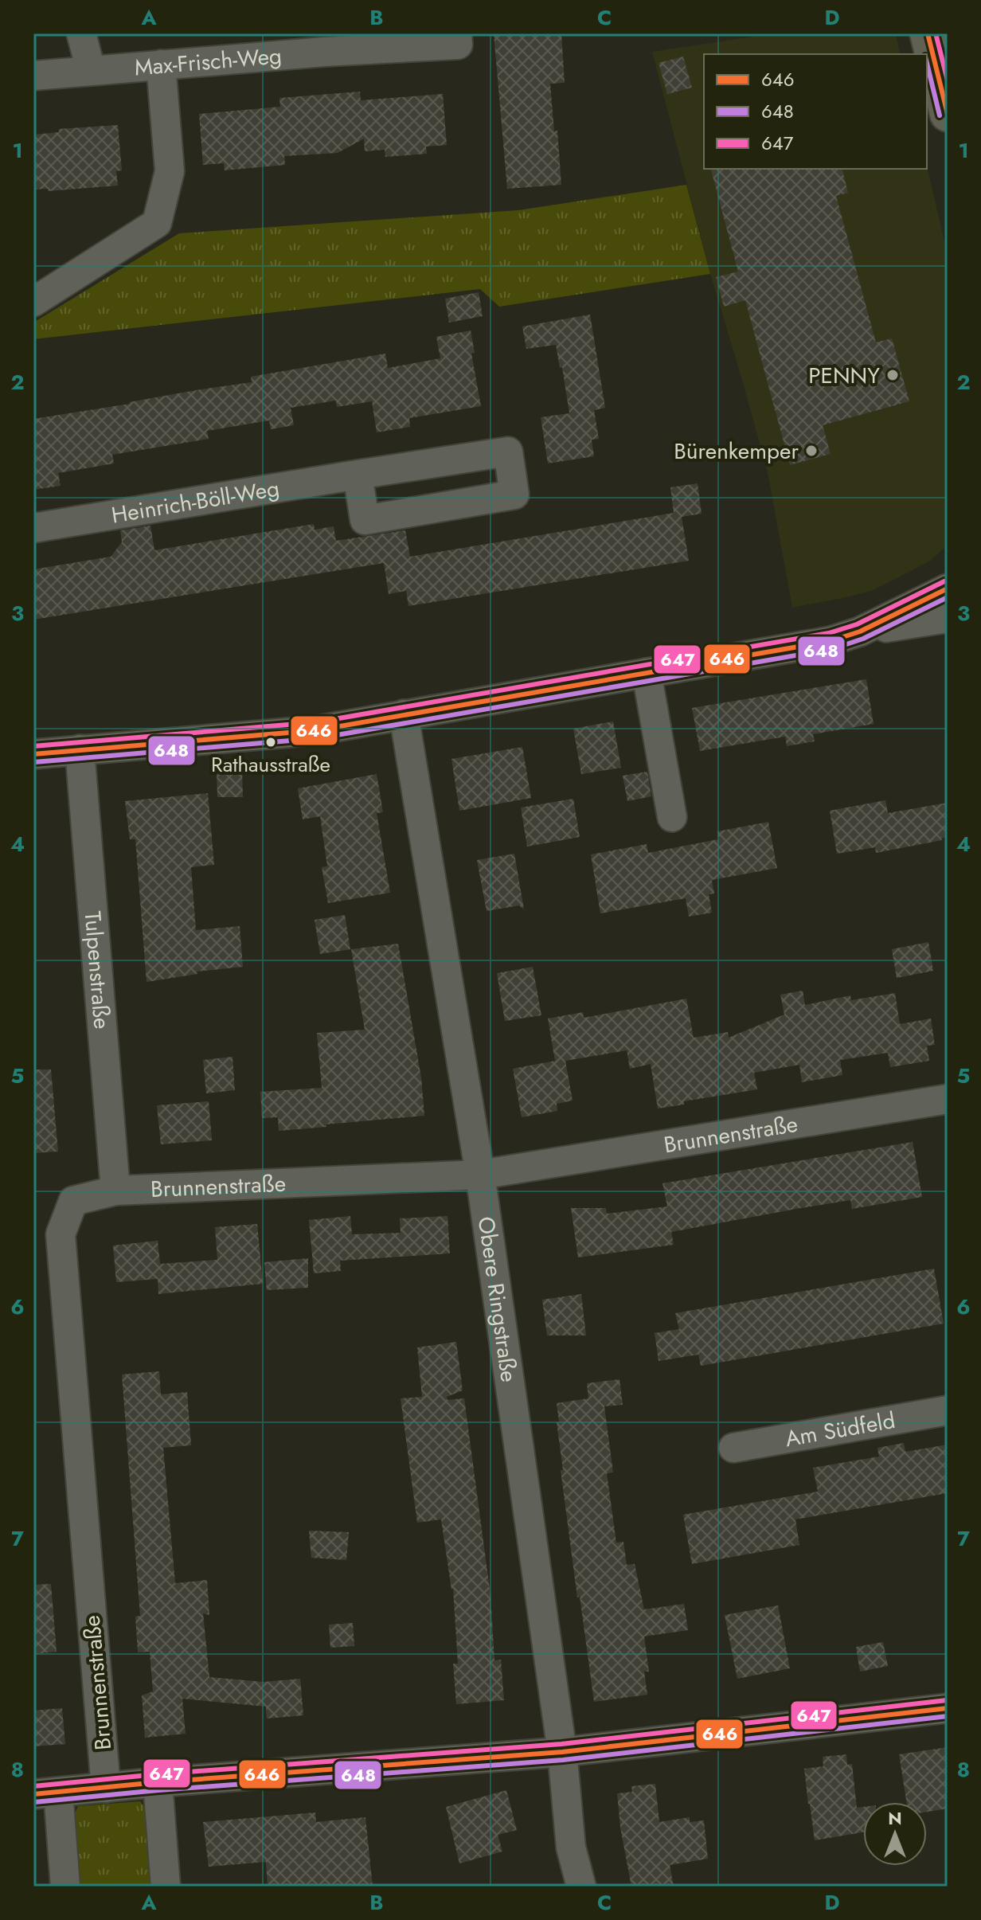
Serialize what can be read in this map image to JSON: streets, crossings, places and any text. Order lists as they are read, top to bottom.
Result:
{
  "streets": {
    "street": [
      "Max-Frisch-Weg",
      "Heinrich-Böll-Weg",
      "Tulpenstraße",
      "Brunnenstraße",
      "Obere Ringstraße",
      "Am Südfeld"
    ]
  },
  "crossings": [
    ["Tulpenstraße", "Brunnenstraße"],
    ["Brunnenstraße", "Obere Ringstraße"]
  ],
  "places": ["PENNY", "Bürenkemper", "Rathausstraße"],
  "lines": ["transit line 646", "transit line 647", "transit line 648"],
  "legend": ["646", "648", "647"],
  "north": "top",
  "grid": {
    "columns": [
      "A",
      "B",
      "C",
      "D"
    ],
    "rows": [
      "1",
      "2",
      "3",
      "4",
      "5",
      "6",
      "7",
      "8"
    ]
  }
}
